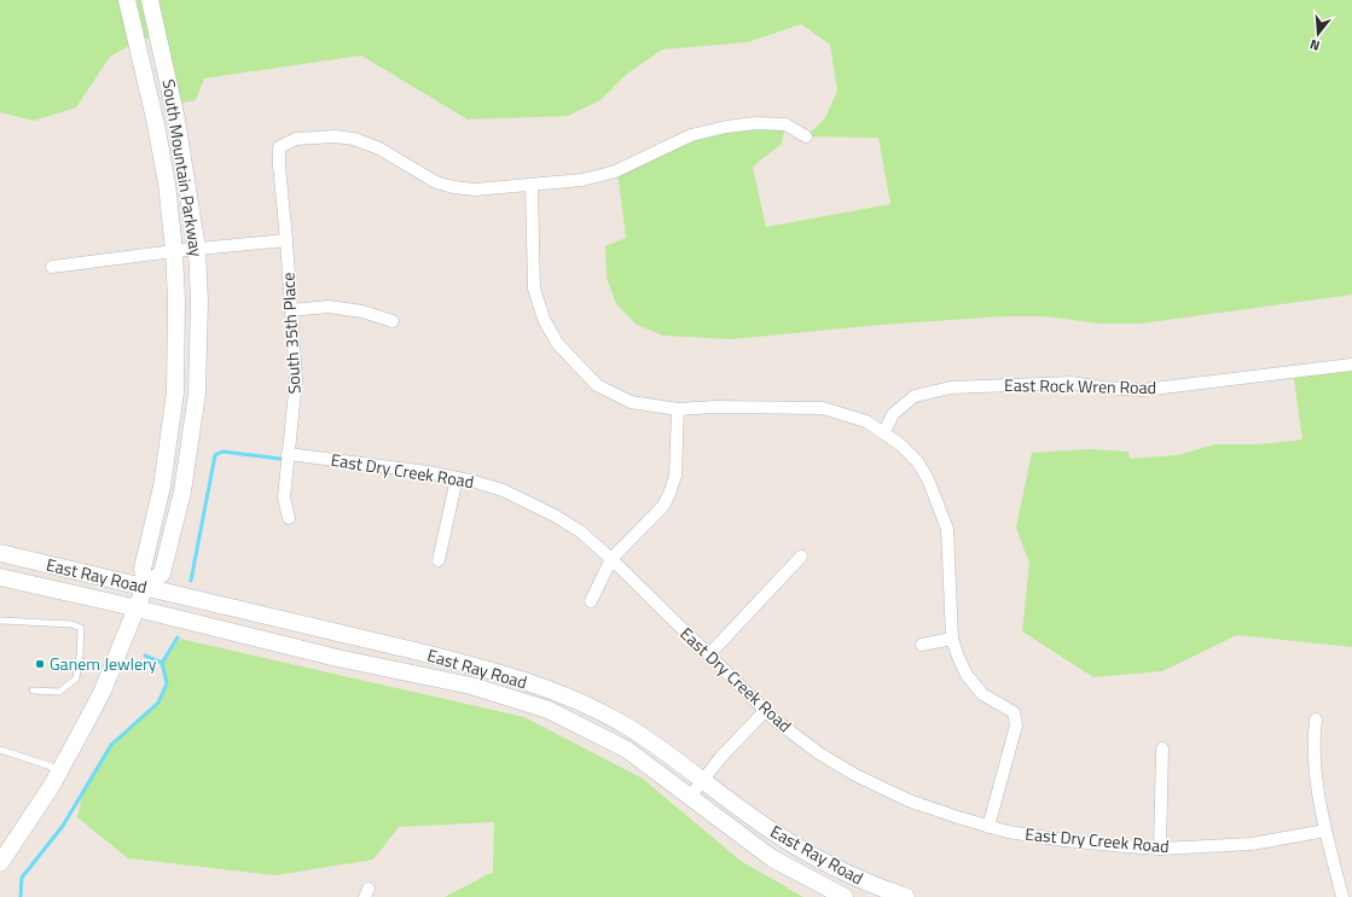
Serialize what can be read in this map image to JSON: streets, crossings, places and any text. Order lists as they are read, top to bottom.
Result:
{
  "streets": {
    "main road": ["South Mountain Parkway", "East Ray Road"],
    "street": ["South 35th Place", "East Rock Wren Road", "East Dry Creek Road"]
  },
  "crossings": [
    ["South Mountain Parkway", "East Ray Road"],
    ["South 35th Place", "East Dry Creek Road"]
  ],
  "places": ["Ganem Jewlery"],
  "north": "bottom"
}
